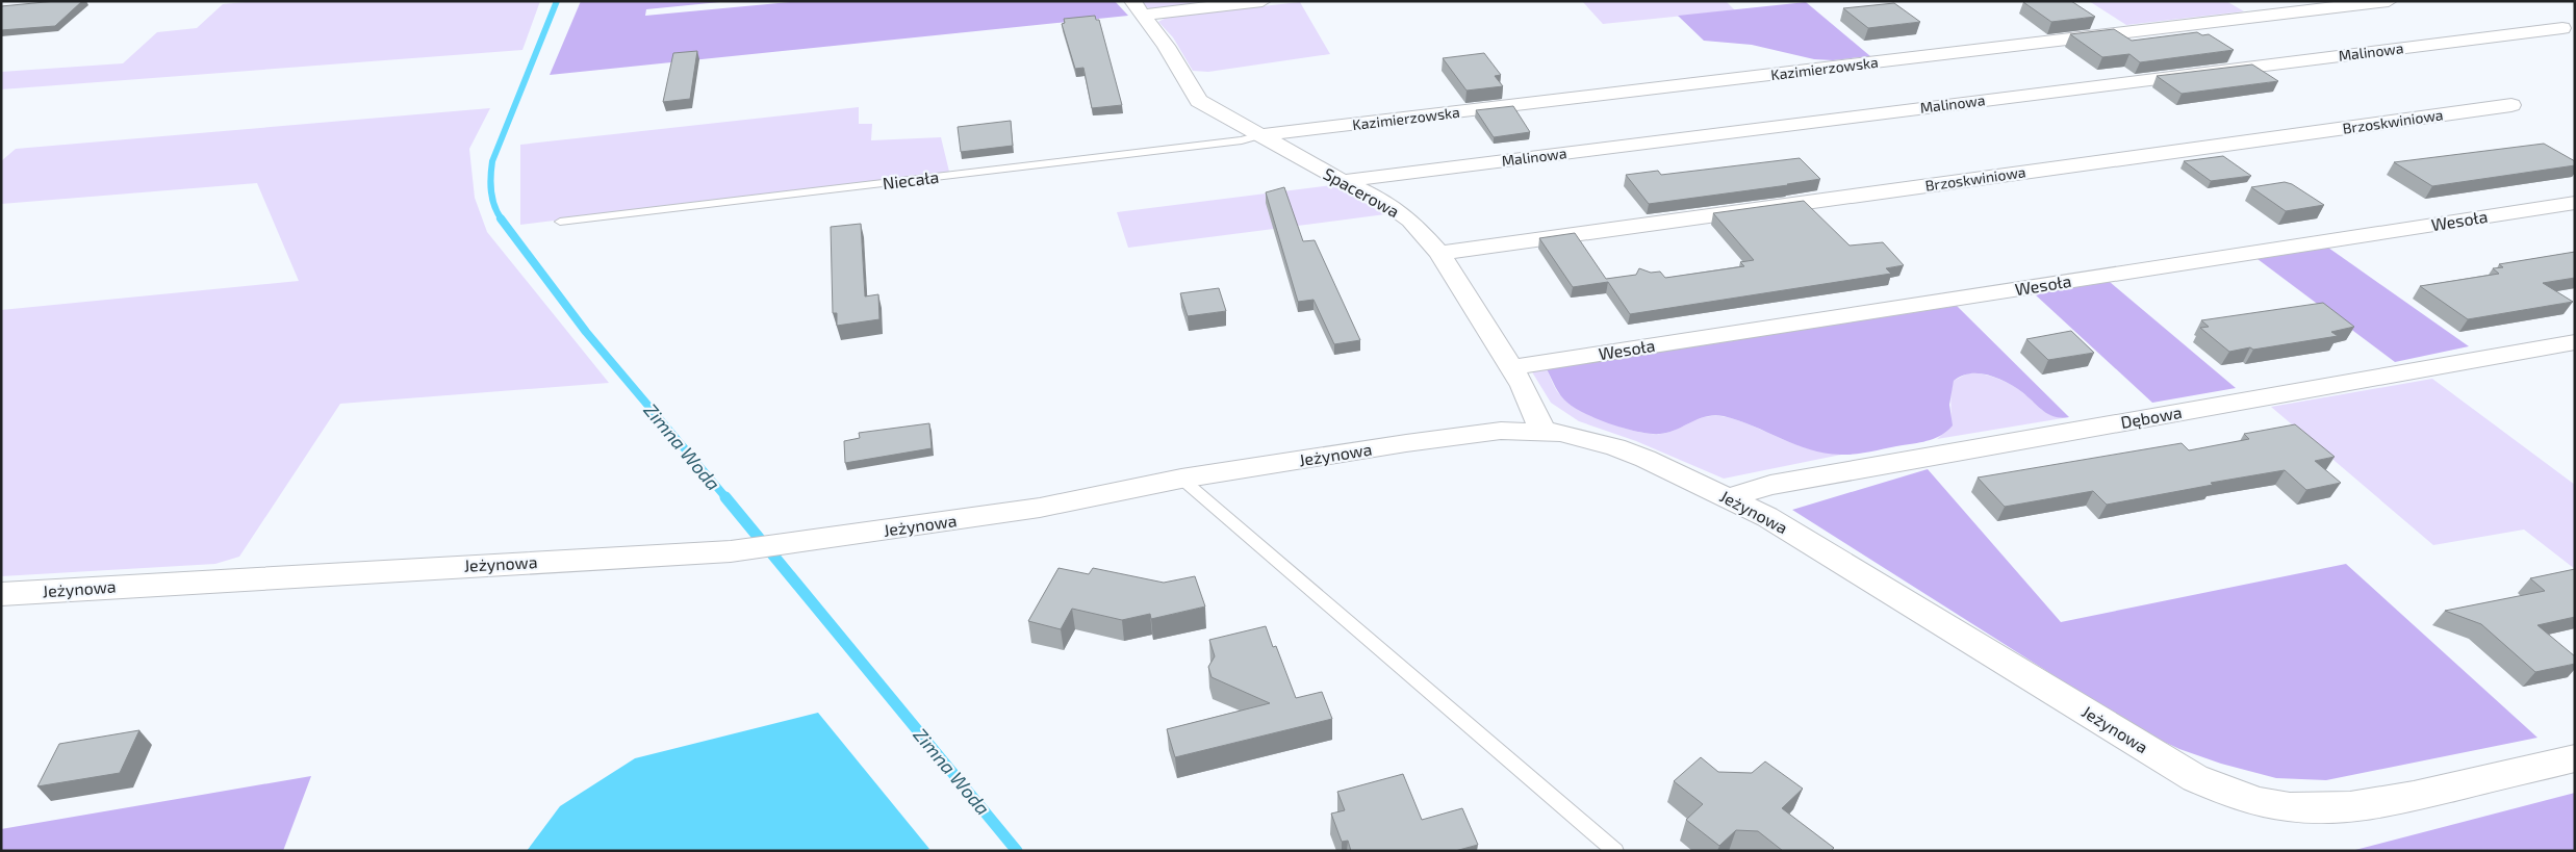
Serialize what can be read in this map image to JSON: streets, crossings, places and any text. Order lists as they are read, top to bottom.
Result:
{
  "streets": {
    "street": [
      "Malinowa",
      "Kazimierzowska",
      "Brzoskwiniowa",
      "Spacerowa",
      "Wesoła",
      "Dębowa",
      "Jeżynowa"
    ],
    "lane": ["Niecała"]
  },
  "crossings": [
    ["Malinowa", "Spacerowa"],
    ["Kazimierzowska", "Niecała"],
    ["Kazimierzowska", "Spacerowa"],
    ["Brzoskwiniowa", "Spacerowa"],
    ["Niecała", "Spacerowa"],
    ["Spacerowa", "Wesoła"],
    ["Spacerowa", "Jeżynowa"],
    ["Dębowa", "Jeżynowa"]
  ],
  "water": ["Zimna Woda"]
}
